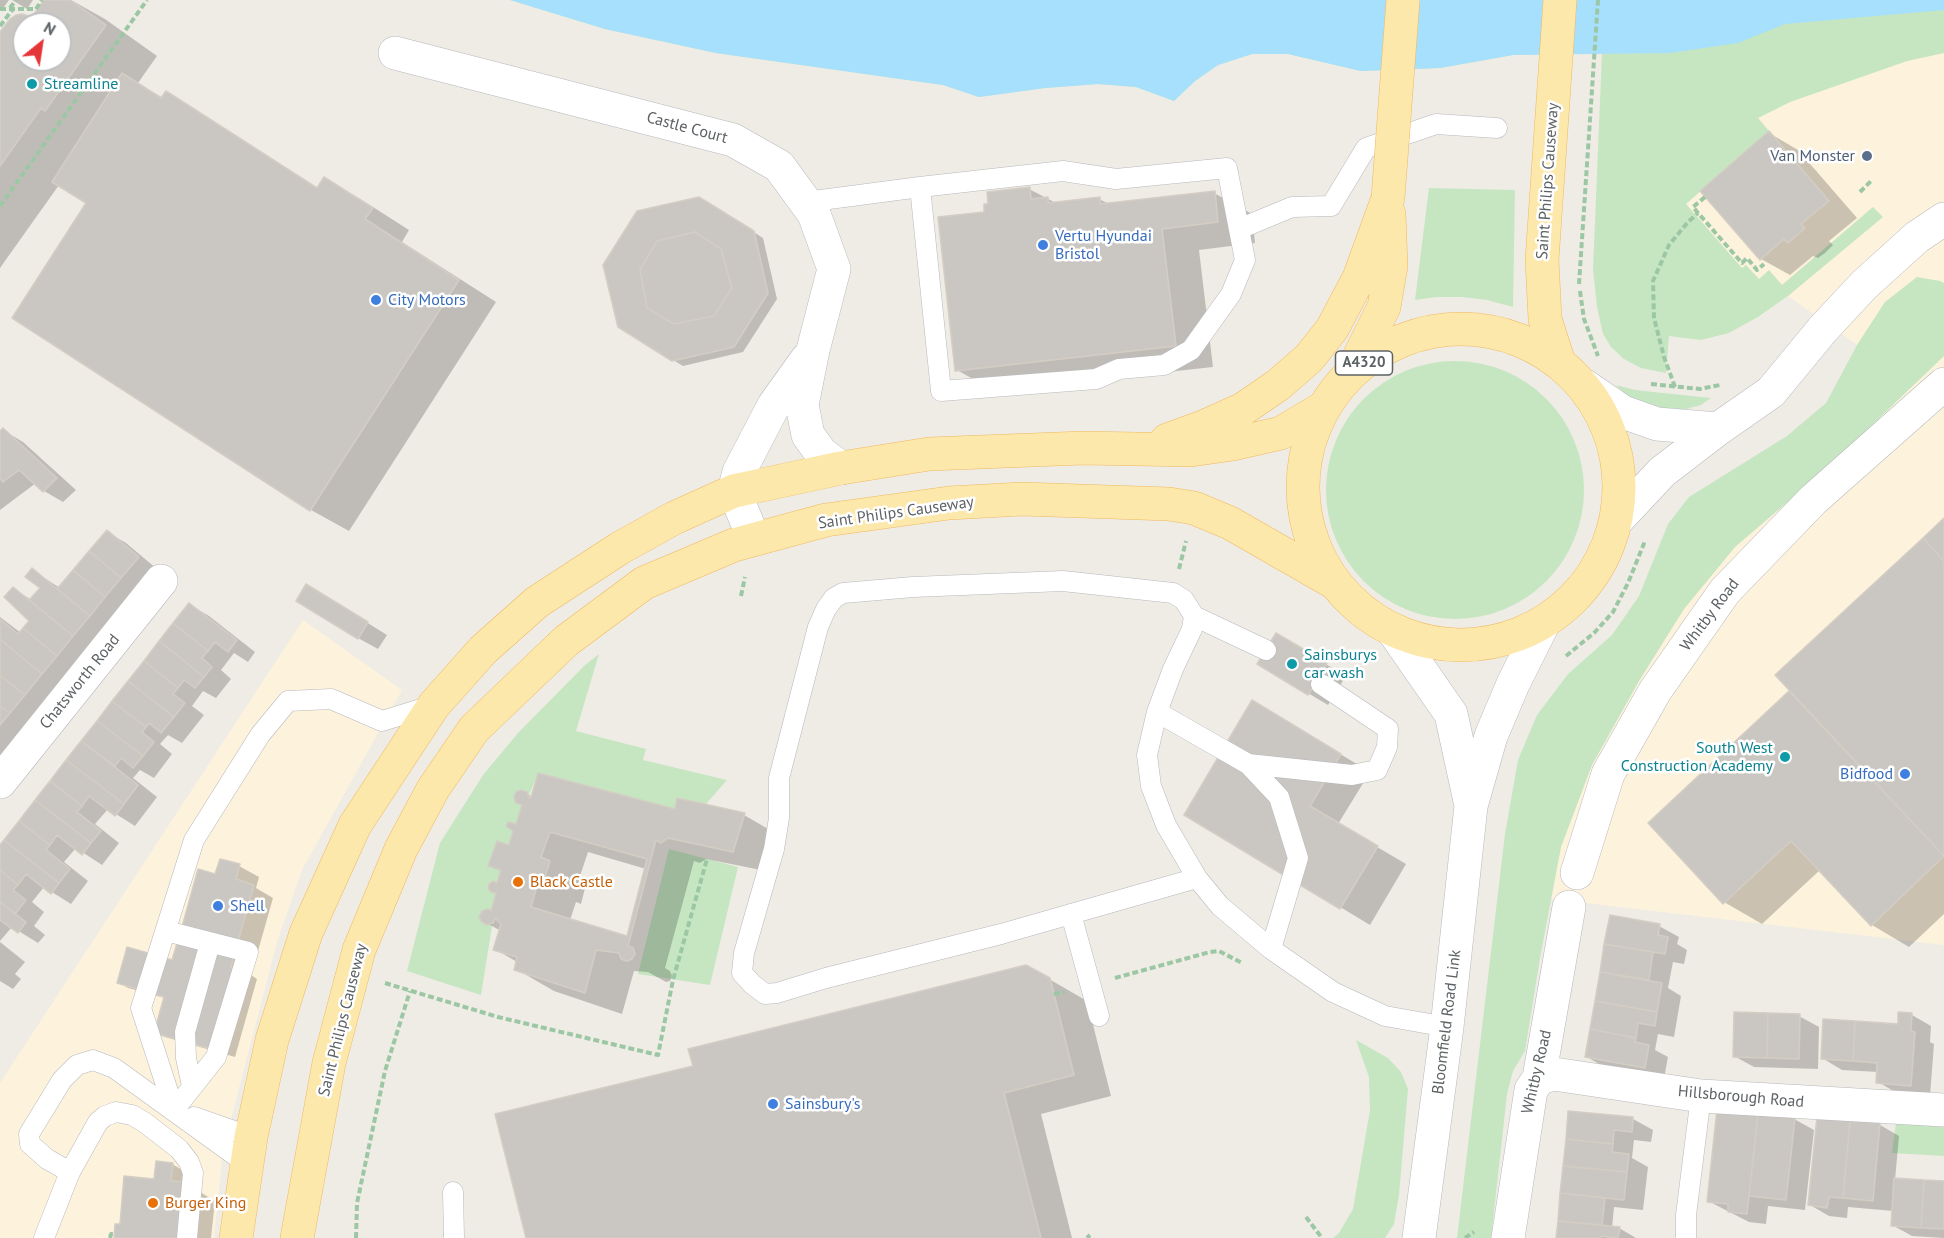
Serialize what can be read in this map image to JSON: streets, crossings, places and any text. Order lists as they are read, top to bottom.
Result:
{
  "streets": {
    "main road": ["Saint Philips Causeway", "A4320"],
    "street": [
      "Castle Court",
      "Whitby Road",
      "Chatsworth Road",
      "Bloomfield Road Link",
      "Hillsborough Road"
    ]
  },
  "crossings": [
    ["Saint Philips Causeway", "A4320"],
    ["A4320", "Bloomfield Road Link"],
    ["Whitby Road", "Hillsborough Road"]
  ],
  "places": [
    "Streamline",
    "Van Monster",
    "Vertu Hyundai Bristol",
    "City Motors",
    "Sainsburys car wash",
    "South West Construction Academy",
    "Bidfood",
    "Black Castle",
    "Shell",
    "Sainsbury's",
    "Burger King"
  ],
  "north": "top right"
}
